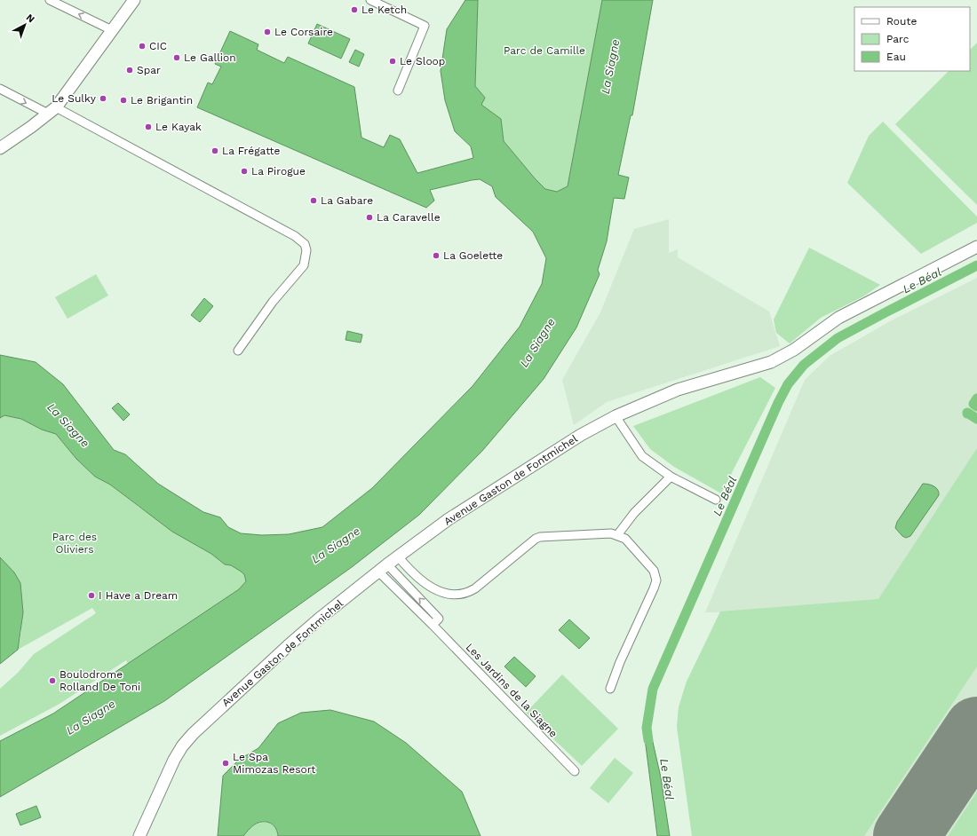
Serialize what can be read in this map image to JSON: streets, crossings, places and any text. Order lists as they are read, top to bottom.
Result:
{
  "streets": {
    "main road": ["Avenue Gaston de Fontmichel"],
    "street": ["Les Jardins de la Siagne"]
  },
  "crossings": [
    ["Avenue Gaston de Fontmichel", "Les Jardins de la Siagne"]
  ],
  "water": ["La Siagne", "Le Béal"],
  "parks": ["Parc de Camille", "Parc des Oliviers"],
  "places": [
    "Le Ketch",
    "Le Corsaire",
    "CIC",
    "Le Gallion",
    "Le Sloop",
    "Spar",
    "Le Sulky",
    "Le Brigantin",
    "Le Kayak",
    "La Frégatte",
    "La Pirogue",
    "La Gabare",
    "La Caravelle",
    "La Goelette",
    "I Have a Dream",
    "Boulodrome Rolland De Toni",
    "Le Spa Mimozas Resort"
  ],
  "legend": ["Route", "Parc", "Eau"],
  "north": "top right"
}
